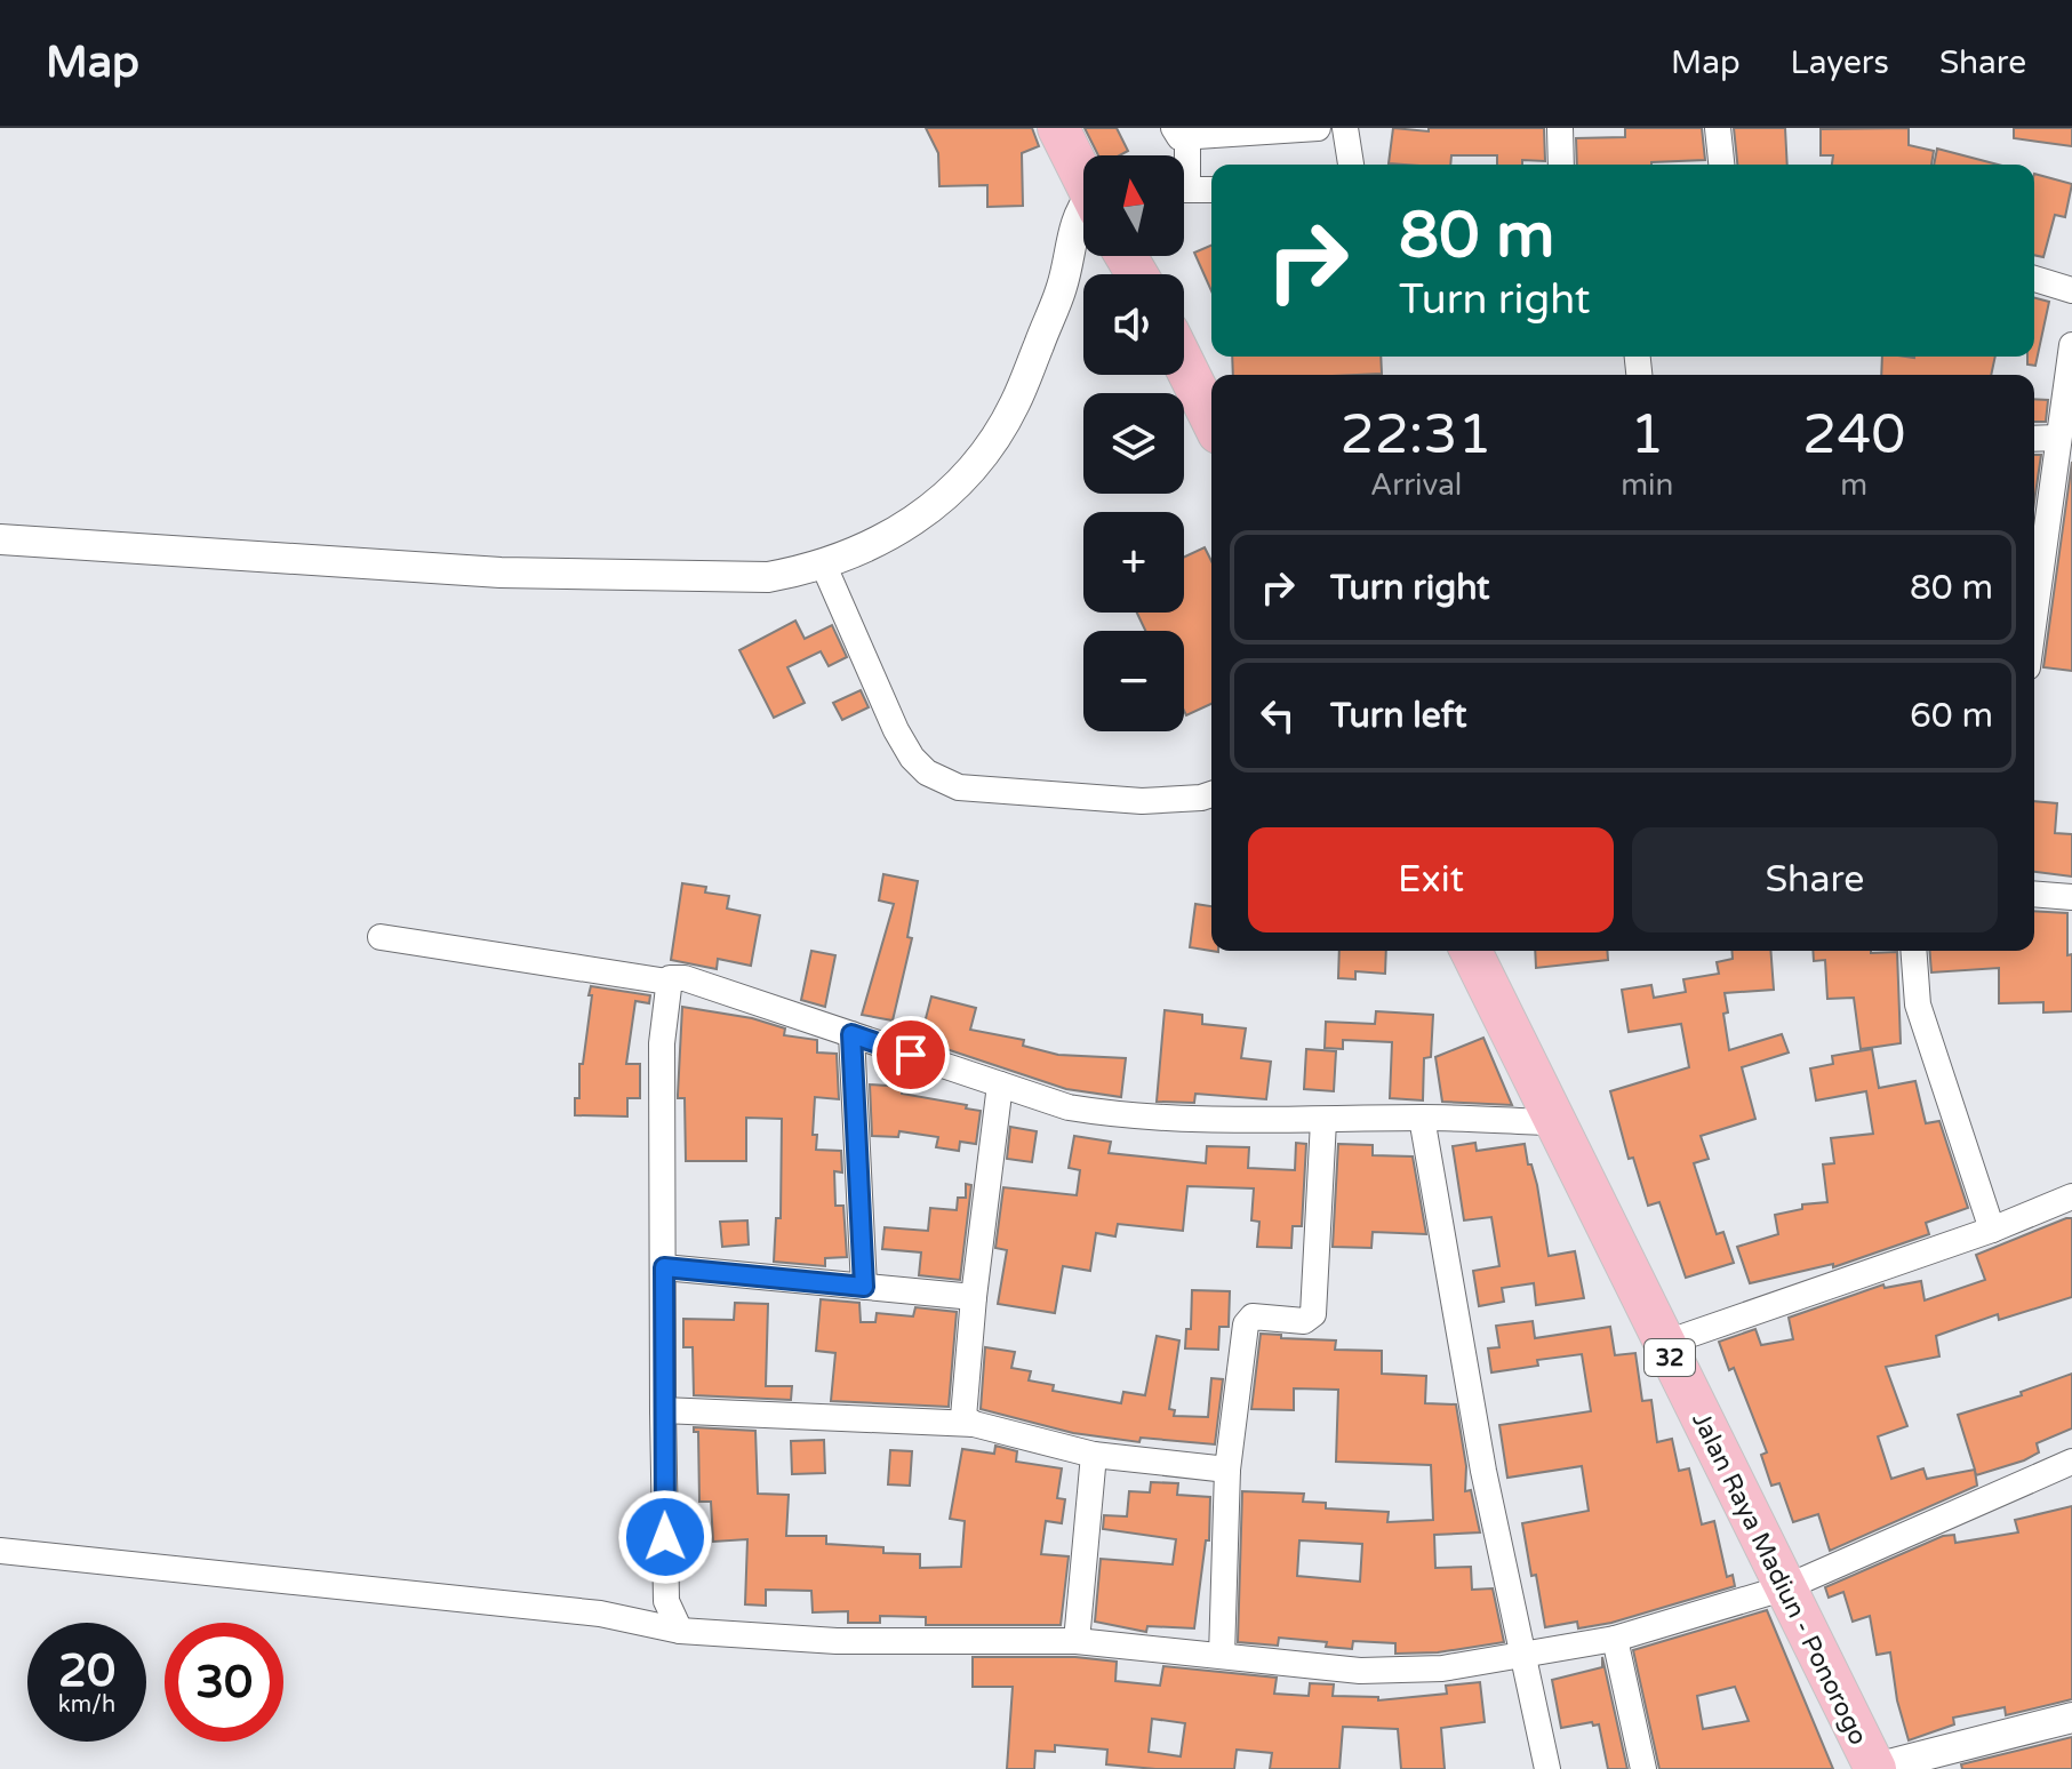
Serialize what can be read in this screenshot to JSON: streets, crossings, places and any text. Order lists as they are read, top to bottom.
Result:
{
  "streets": {
    "highway": ["32", "Jalan Raya Madiun - Ponorogo"]
  },
  "north": "top",
  "page": {
    "header": "Map",
    "nav": ["Map", "Layers", "Share"],
    "map_buttons": ["+", "−"],
    "turn": ["80 m", "Turn right"],
    "eta": [
      "22:31",
      "Arrival",
      "1",
      "min",
      "240",
      "m"
    ],
    "list": [
      {
        "name": "Turn right",
        "value": "80 m"
      },
      {
        "name": "Turn left",
        "value": "60 m"
      }
    ],
    "buttons": ["Exit", "Share"],
    "speed": "20 km/h",
    "limit": "30"
  }
}
